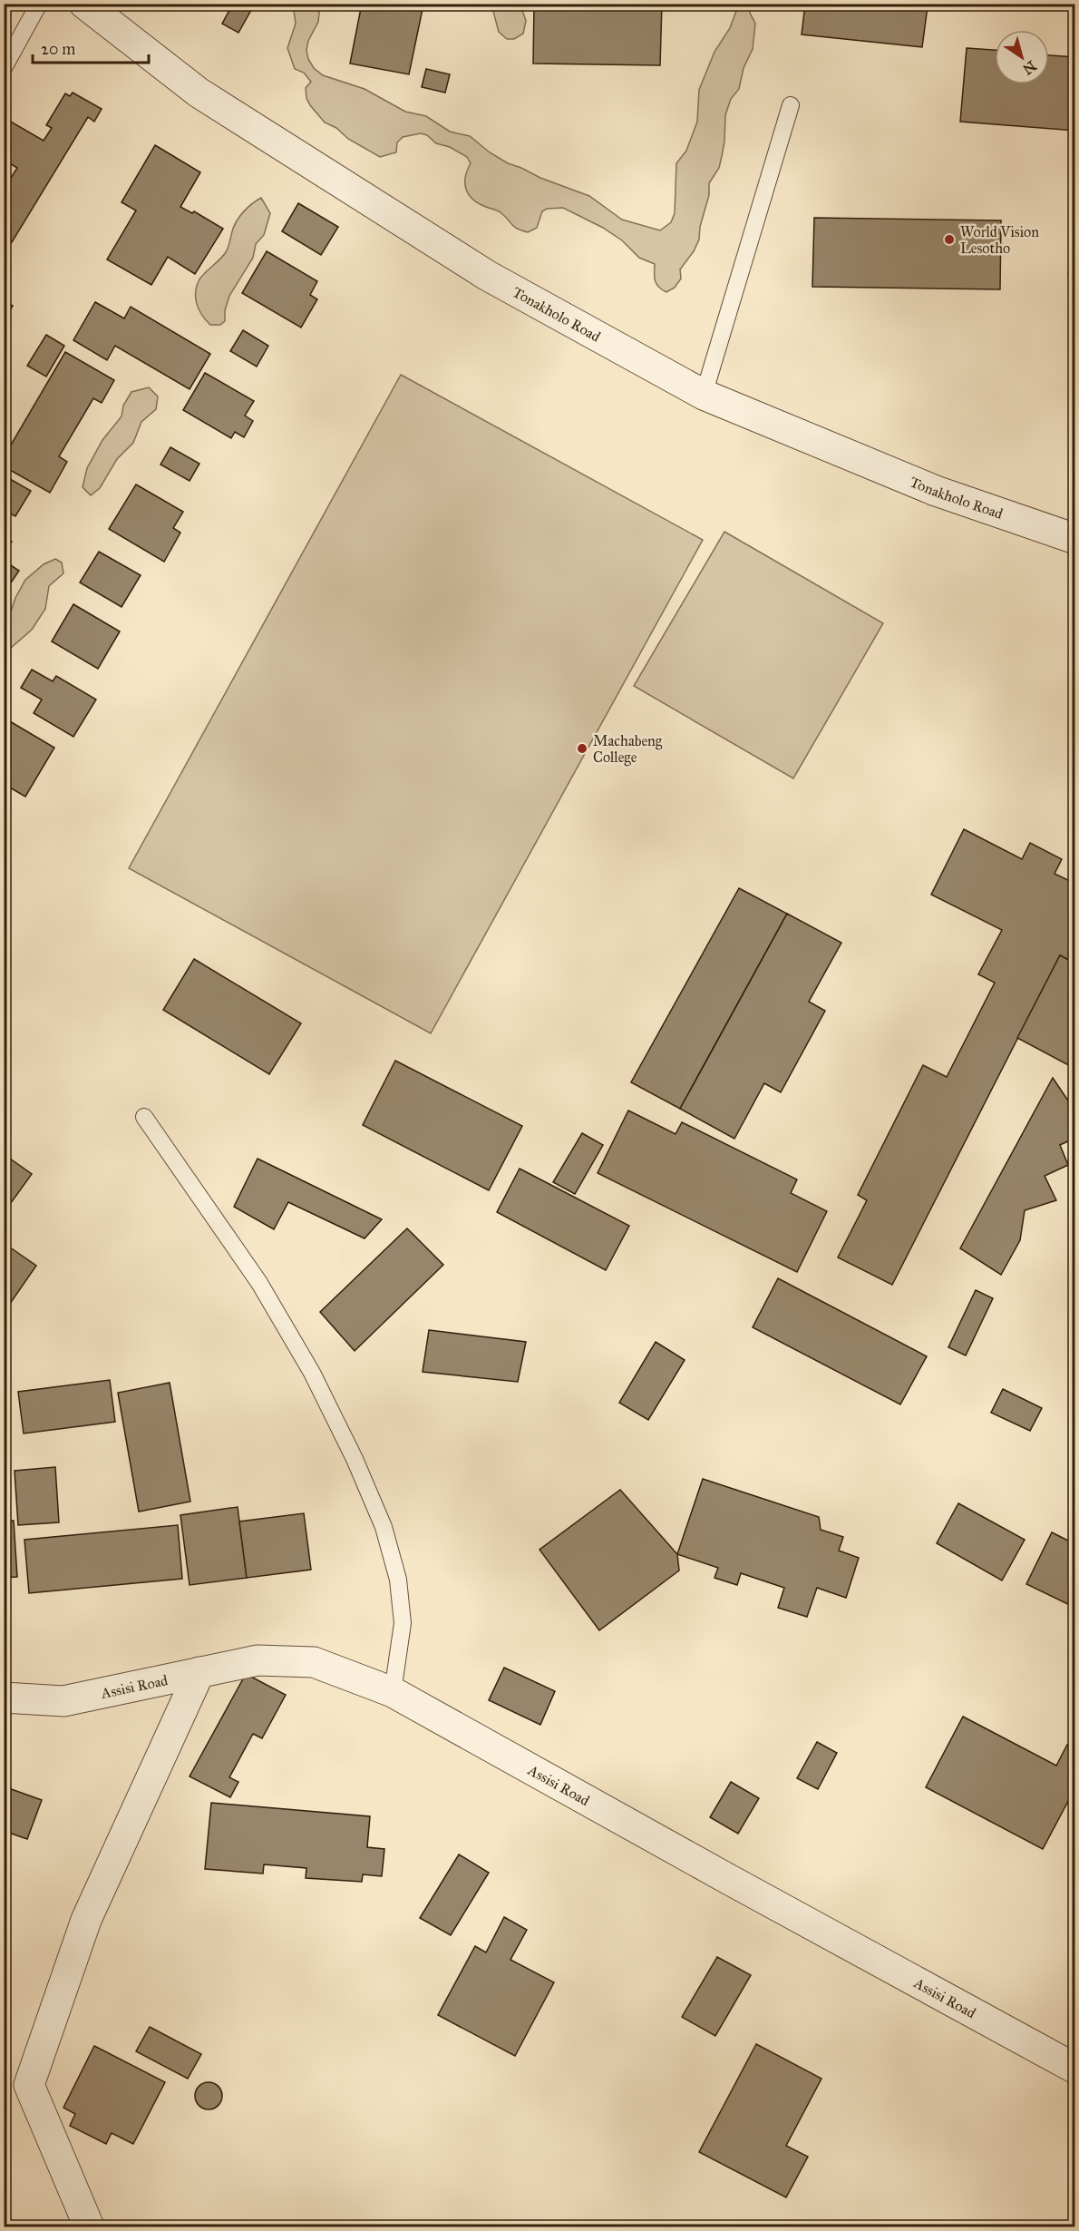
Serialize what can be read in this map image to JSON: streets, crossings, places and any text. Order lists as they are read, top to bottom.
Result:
{
  "streets": {
    "street": ["Tonakholo Road", "Assisi Road"]
  },
  "places": ["World Vision Lesotho", "Machabeng College"],
  "scale_bar": "20 m",
  "north": "bottom right"
}
